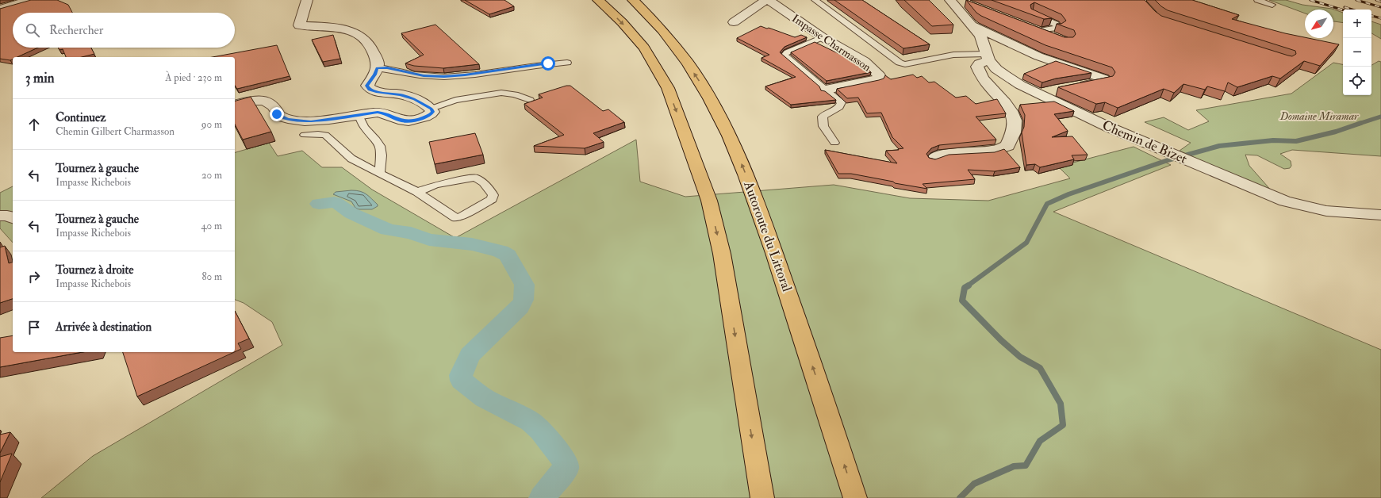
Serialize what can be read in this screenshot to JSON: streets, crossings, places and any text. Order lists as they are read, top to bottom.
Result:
{
  "streets": {
    "highway": ["Autoroute du Littoral"],
    "street": ["Impasse Charmasson", "Chemin de Bizet"]
  },
  "parks": ["Domaine Miramar"],
  "north": "bottom left",
  "page": {
    "map_buttons": ["+", "−"],
    "search": "Rechercher",
    "heading": ["3 min", "À pied · 230 m"],
    "list": [
      ["Continuez", "Chemin Gilbert Charmasson", "90 m"],
      ["Tournez à gauche", "Impasse Richebois", "20 m"],
      ["Tournez à gauche", "Impasse Richebois", "40 m"],
      ["Tournez à droite", "Impasse Richebois", "80 m"],
      "Arrivée à destination"
    ]
  }
}
